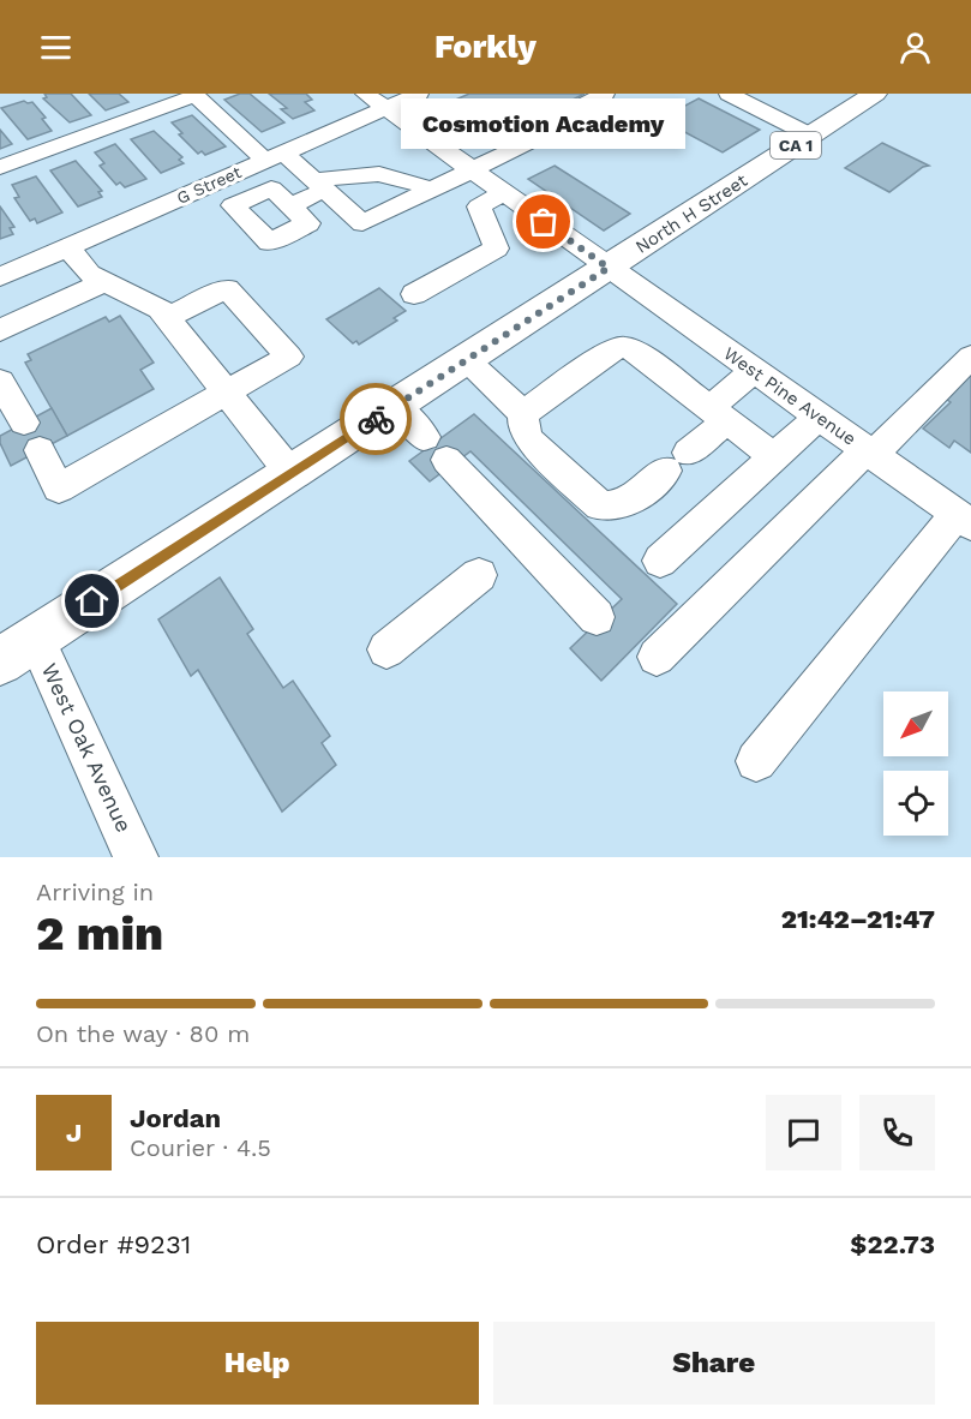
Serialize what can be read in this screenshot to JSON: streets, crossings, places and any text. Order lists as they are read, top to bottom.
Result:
{
  "streets": {
    "highway": ["CA 1", "North H Street"],
    "street": ["G Street", "West Pine Avenue", "West Oak Avenue"]
  },
  "crossings": [
    ["G Street", "West Pine Avenue"],
    ["North H Street", "West Pine Avenue"],
    ["North H Street", "West Oak Avenue"]
  ],
  "places": ["Cosmotion Academy"],
  "north": "bottom left",
  "page": {
    "header": "Forkly",
    "bubble": "Cosmotion Academy",
    "heading": ["2 min", "Arriving in", "21:42–21:47"],
    "panel": [
      "Jordan",
      "Courier · 4.5",
      "Order #9231",
      "$22.73"
    ],
    "bar": "On the way · 80 m",
    "round": "J",
    "buttons": ["Help", "Share"]
  }
}
